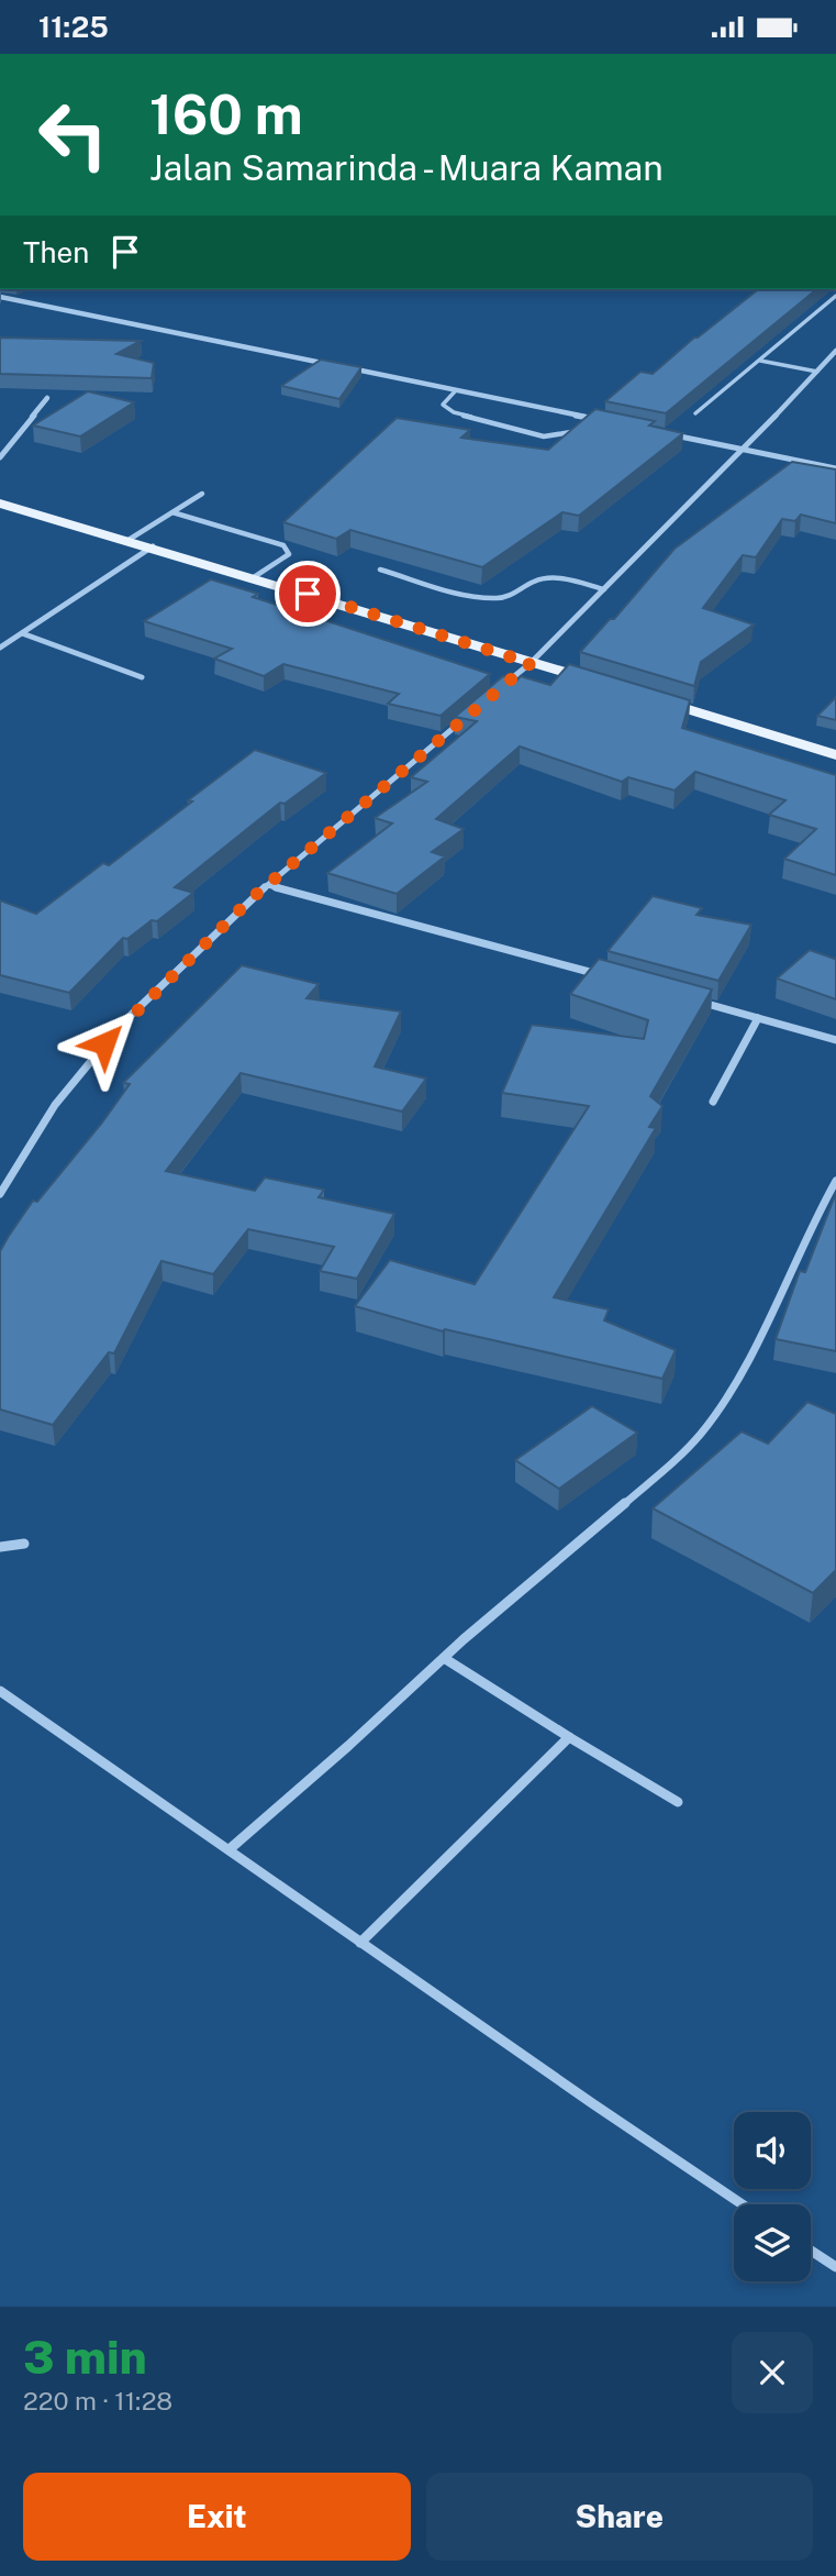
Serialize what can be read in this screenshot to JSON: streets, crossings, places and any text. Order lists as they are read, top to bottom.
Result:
{
  "page": {
    "status": "11:25",
    "turn": ["160 m", "Jalan Samarinda - Muara Kaman"],
    "then": "Then",
    "heading": ["3 min", "220 m · 11:28"],
    "buttons": ["Exit", "Share"]
  }
}
